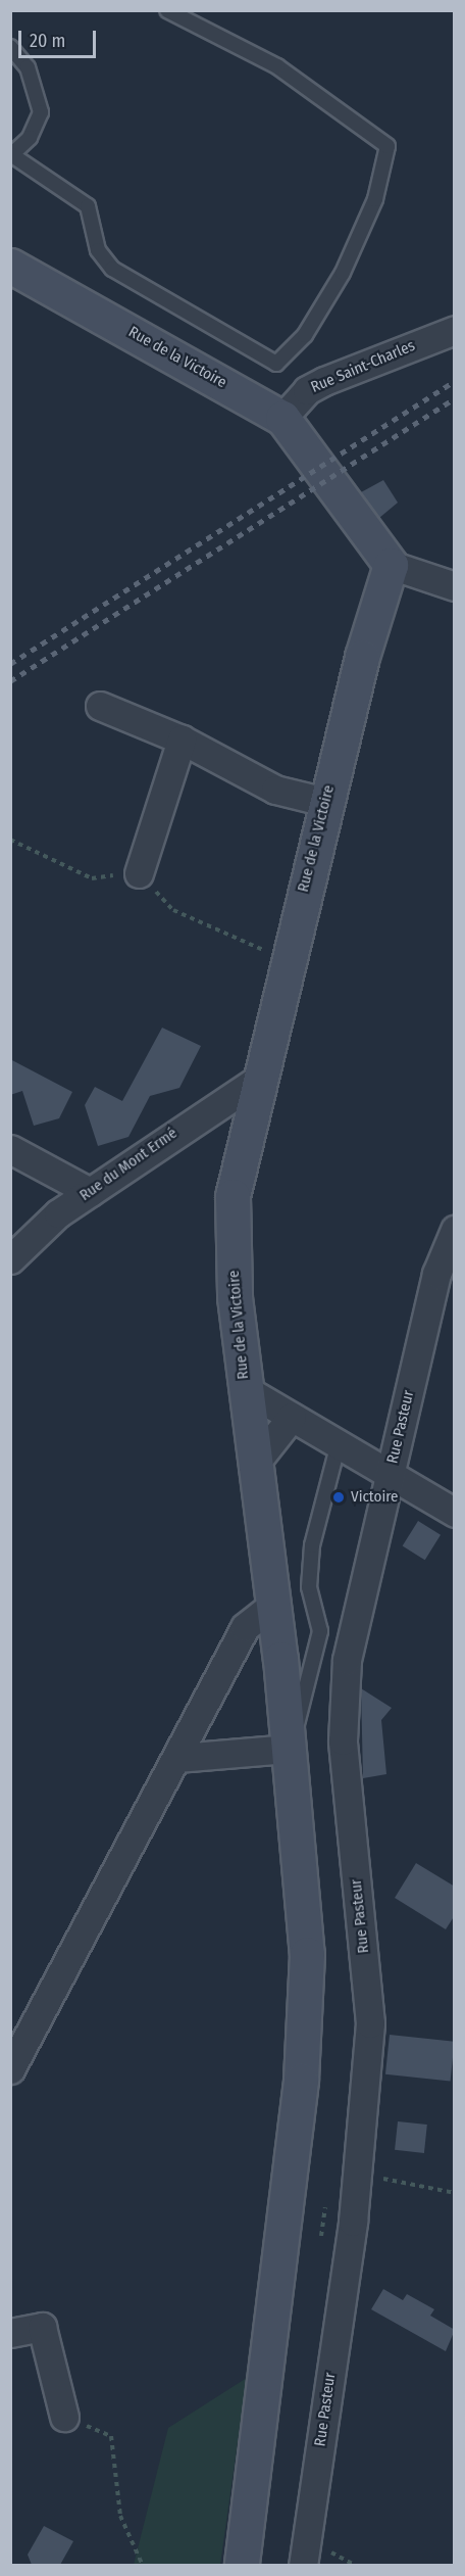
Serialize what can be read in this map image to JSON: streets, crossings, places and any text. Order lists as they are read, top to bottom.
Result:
{
  "streets": {
    "street": [
      "Rue de la Victoire",
      "Rue Saint-Charles",
      "Rue du Mont Ermé",
      "Rue Pasteur"
    ]
  },
  "crossings": [
    ["Rue de la Victoire", "Rue Saint-Charles"],
    ["Rue de la Victoire", "Rue du Mont Ermé"]
  ],
  "places": ["Victoire"],
  "scale_bar": "20 m"
}
